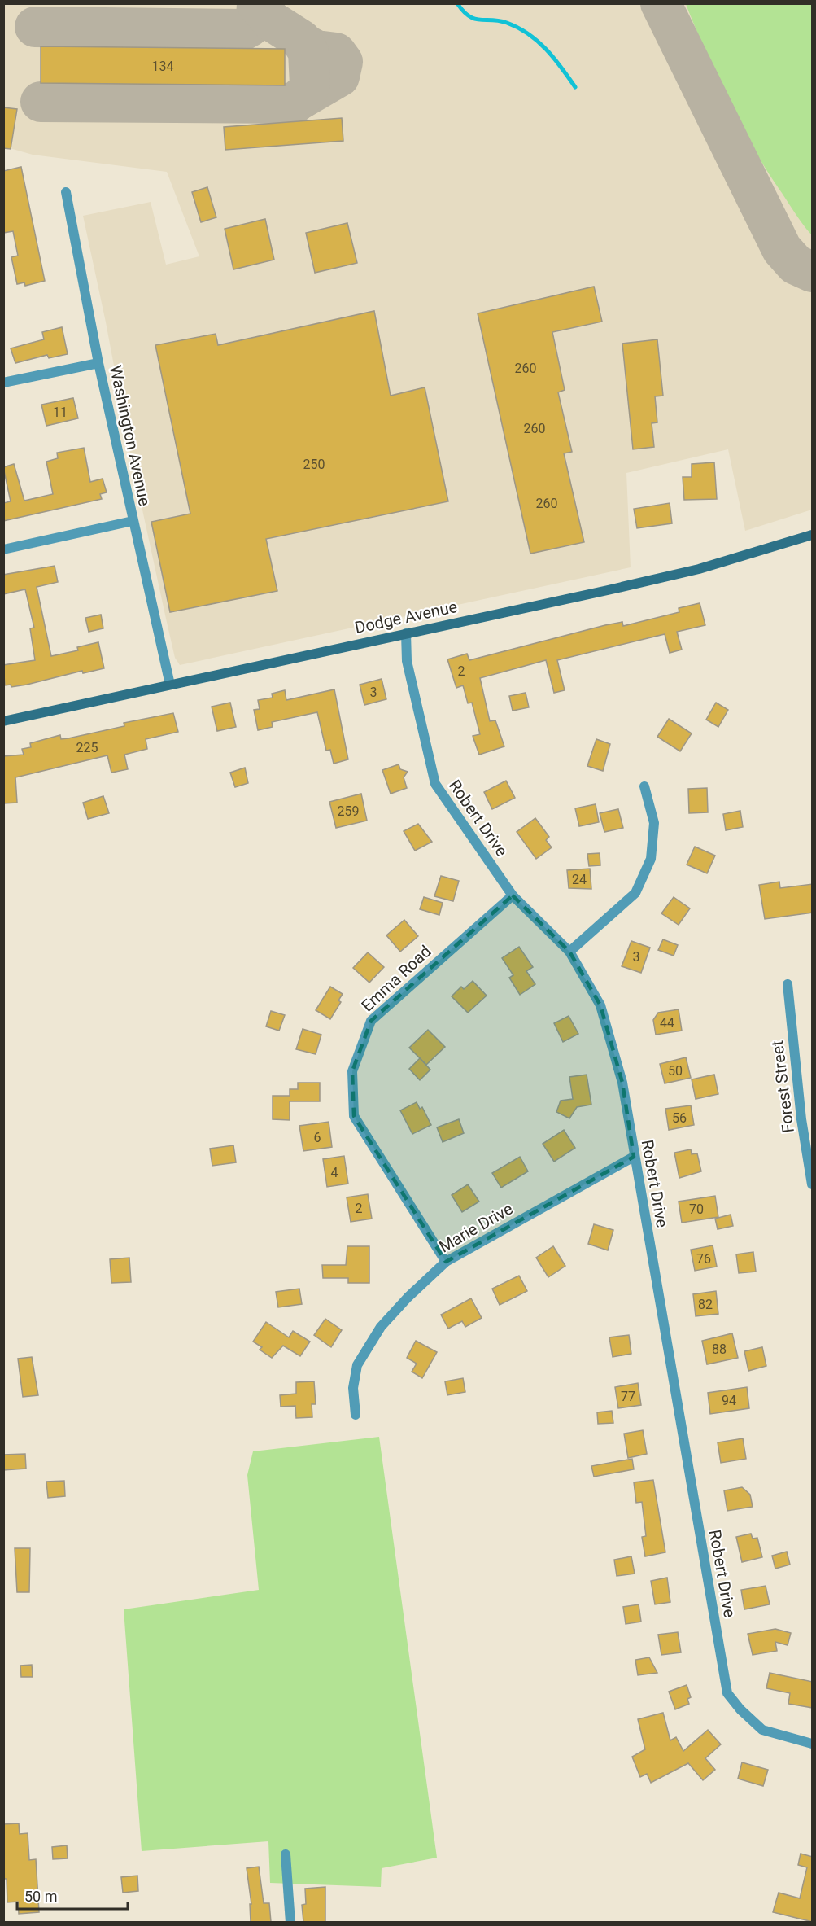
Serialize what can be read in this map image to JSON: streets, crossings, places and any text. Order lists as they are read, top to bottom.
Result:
{
  "streets": {
    "main road": ["Dodge Avenue"],
    "street": [
      "Washington Avenue",
      "Robert Drive",
      "Emma Road",
      "Forest Street",
      "Marie Drive"
    ]
  },
  "crossings": [
    ["Washington Avenue", "Dodge Avenue"],
    ["Dodge Avenue", "Robert Drive"],
    ["Robert Drive", "Emma Road"],
    ["Robert Drive", "Marie Drive"],
    ["Emma Road", "Marie Drive"]
  ],
  "house_numbers": [
    "134",
    "260",
    "11",
    "260",
    "250",
    "260",
    "2",
    "3",
    "225",
    "259",
    "24",
    "3",
    "44",
    "50",
    "56",
    "6",
    "4",
    "2",
    "70",
    "76",
    "82",
    "88",
    "77",
    "94"
  ],
  "scale_bar": "50 m"
}
